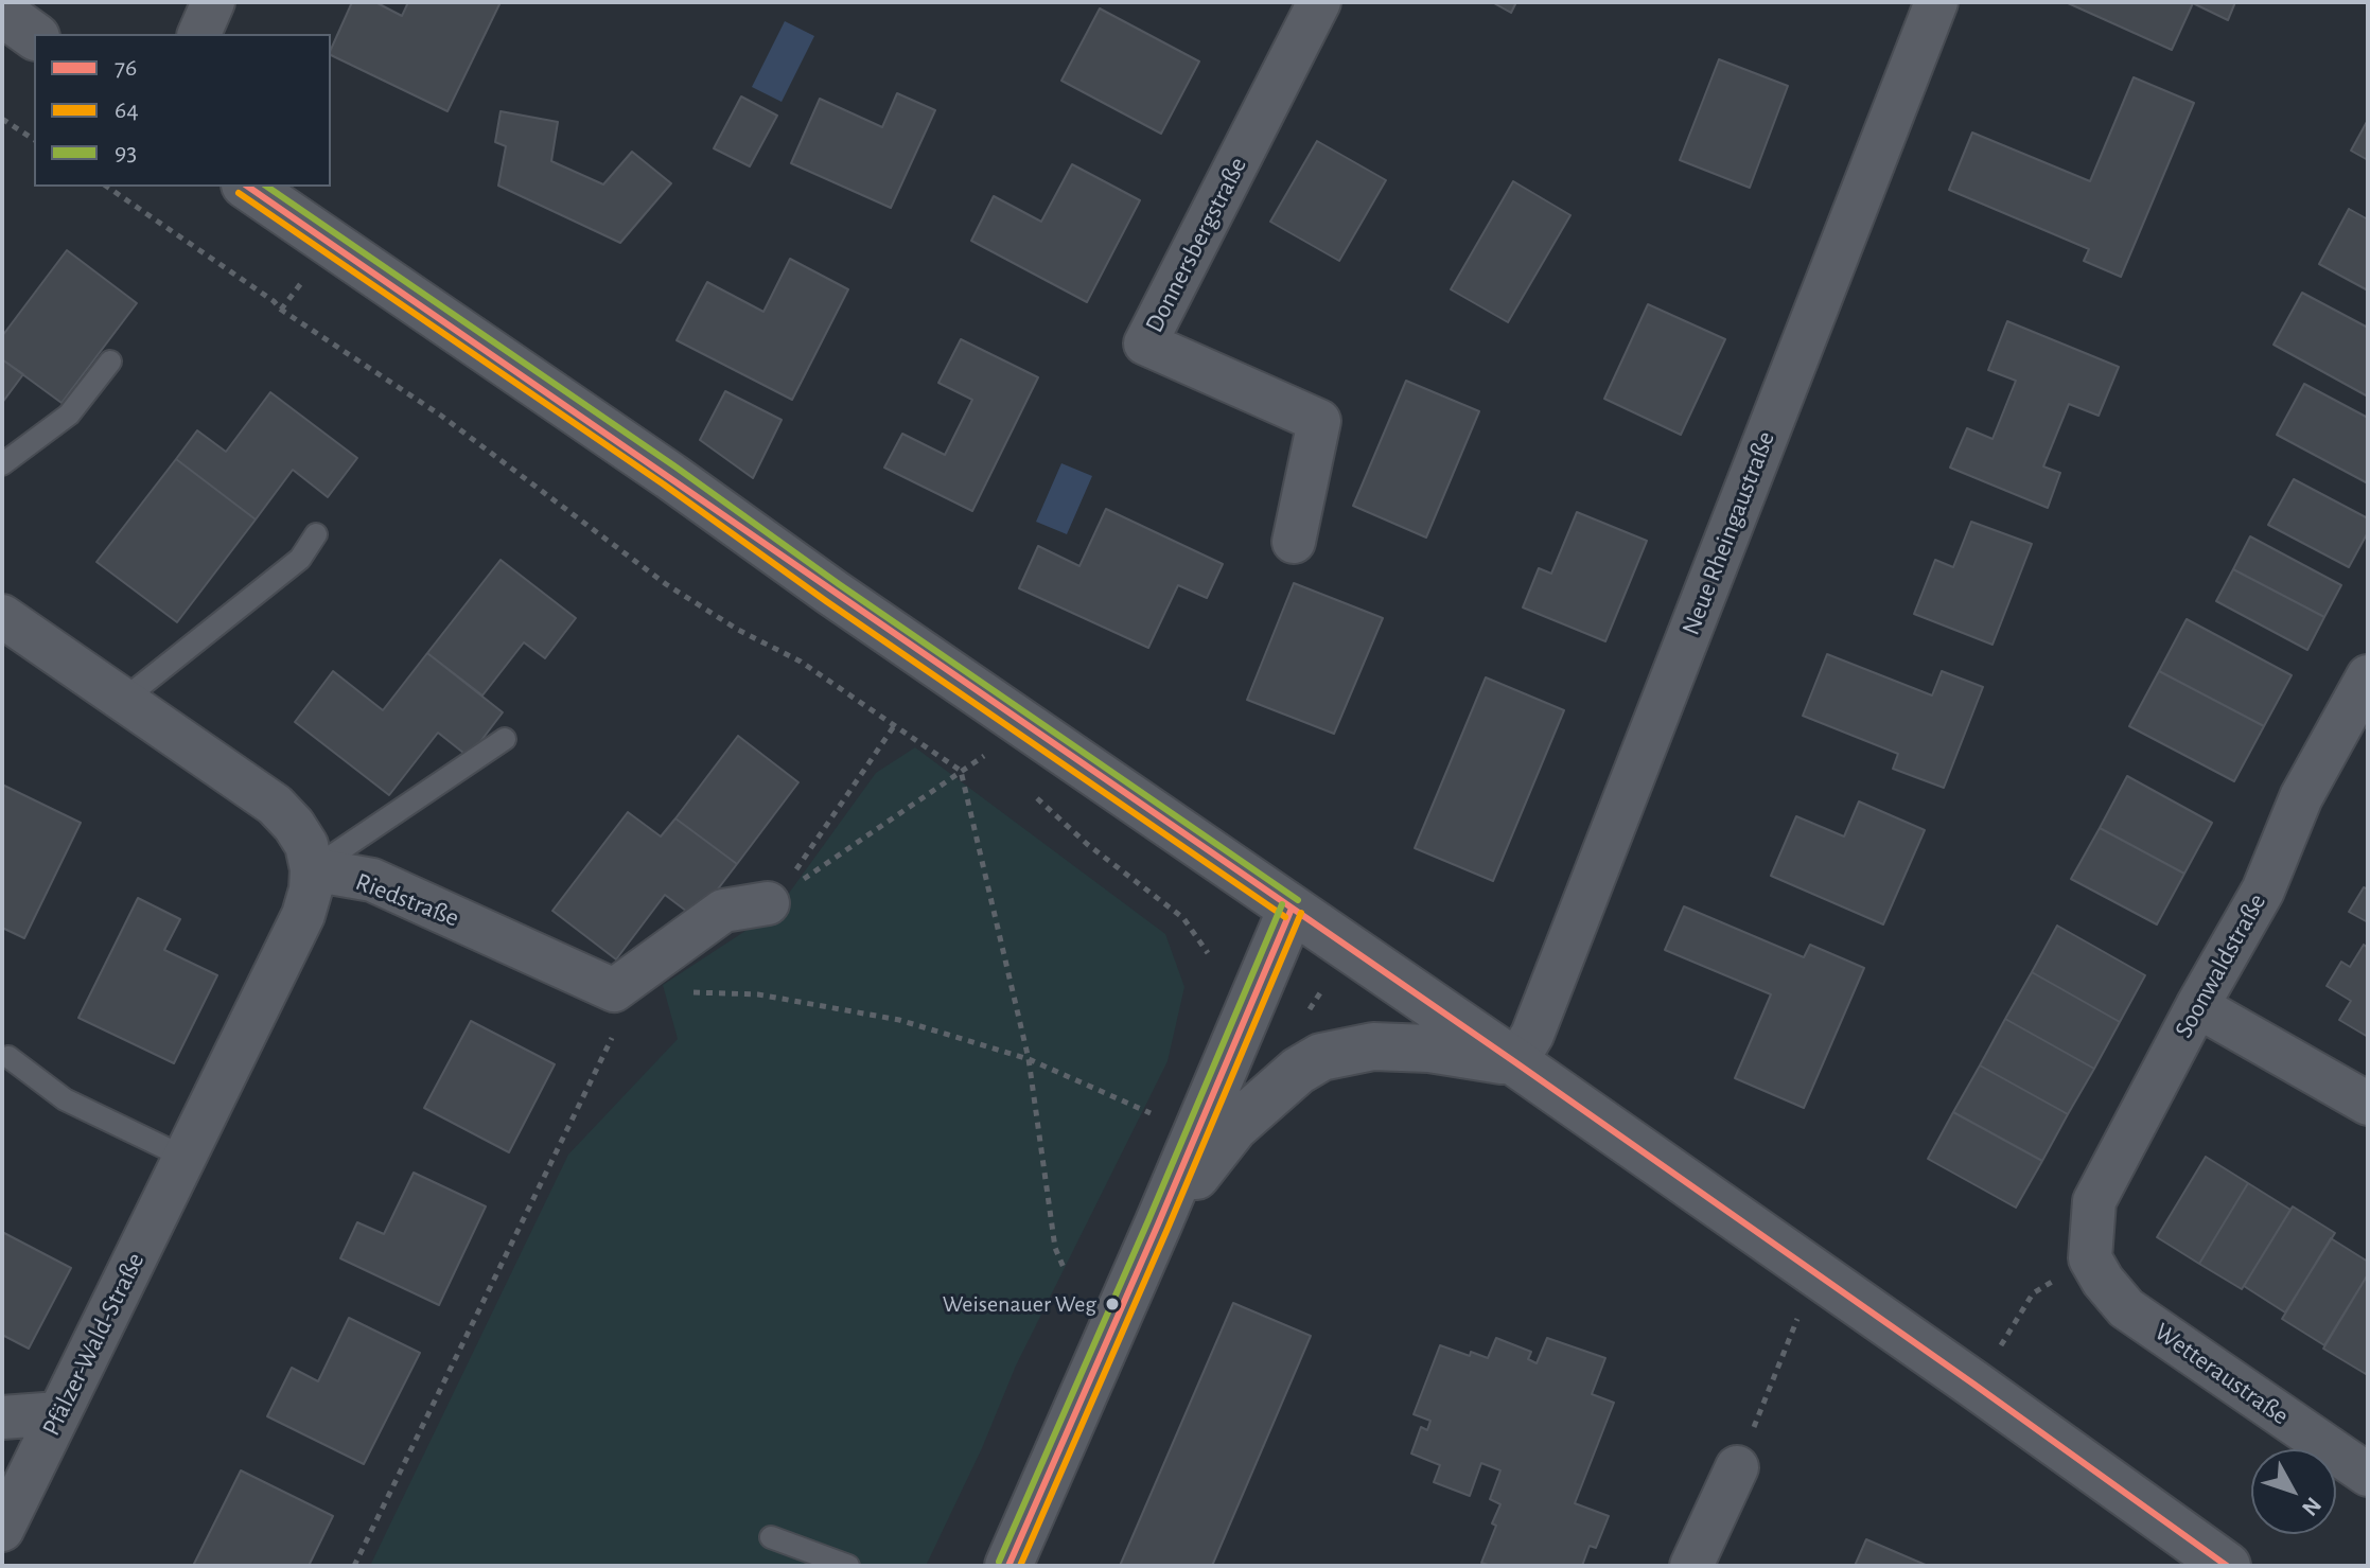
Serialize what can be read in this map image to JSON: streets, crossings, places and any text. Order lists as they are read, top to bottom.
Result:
{
  "streets": {
    "street": [
      "Donnersbergstraße",
      "Neue Rheingaustraße",
      "Riedstraße",
      "Soonwaldstraße",
      "Pfälzer-Wald-Straße",
      "Wetteraustraße"
    ]
  },
  "crossings": [
    ["Riedstraße", "Pfälzer-Wald-Straße"],
    ["Soonwaldstraße", "Wetteraustraße"]
  ],
  "places": ["Weisenauer Weg"],
  "lines": ["transit line 76", "transit line 93", "transit line 64"],
  "legend": ["76", "64", "93"],
  "north": "bottom right"
}
